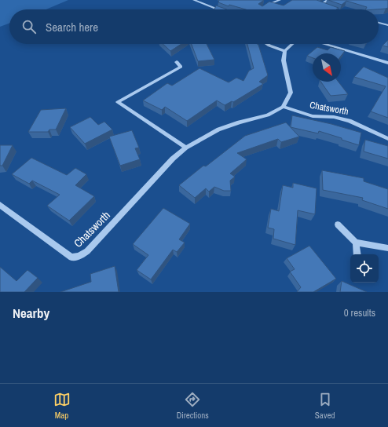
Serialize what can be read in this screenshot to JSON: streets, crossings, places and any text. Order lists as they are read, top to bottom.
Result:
{
  "streets": {
    "street": ["Chatsworth"]
  },
  "north": "bottom right",
  "page": {
    "search": "Search here",
    "heading": ["Nearby", "0 results"],
    "nav": ["Map", "Directions", "Saved"]
  }
}
